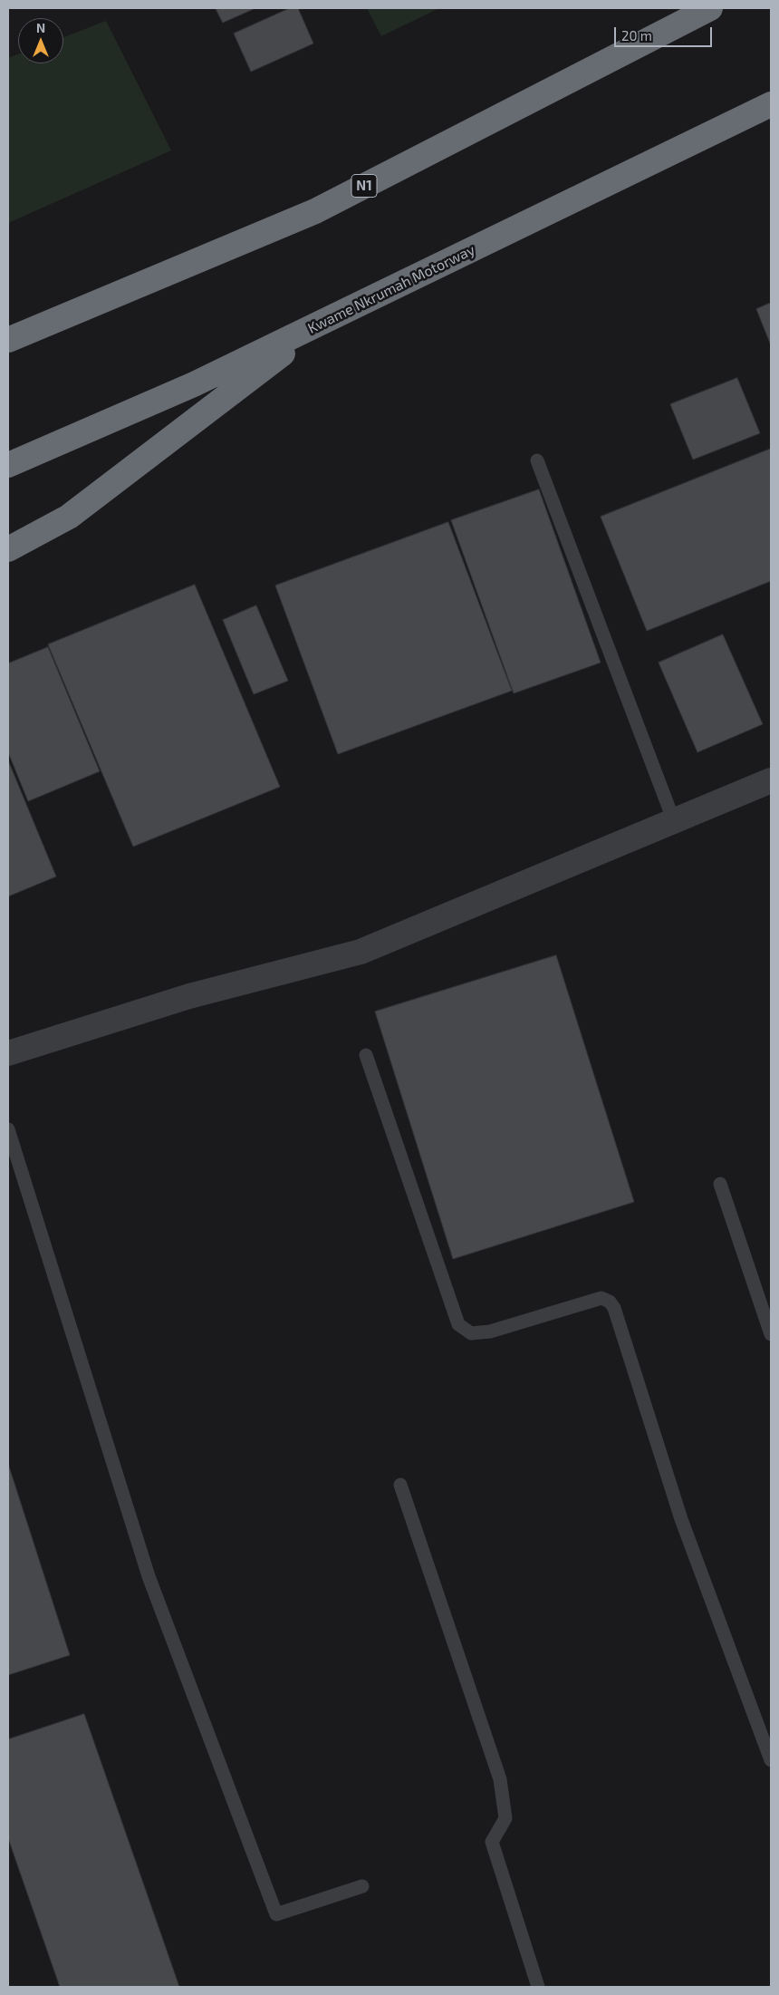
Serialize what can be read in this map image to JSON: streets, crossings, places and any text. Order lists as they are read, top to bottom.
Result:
{
  "streets": {
    "highway": ["N1", "Kwame Nkrumah Motorway"]
  },
  "scale_bar": "20 m",
  "north": "top"
}
